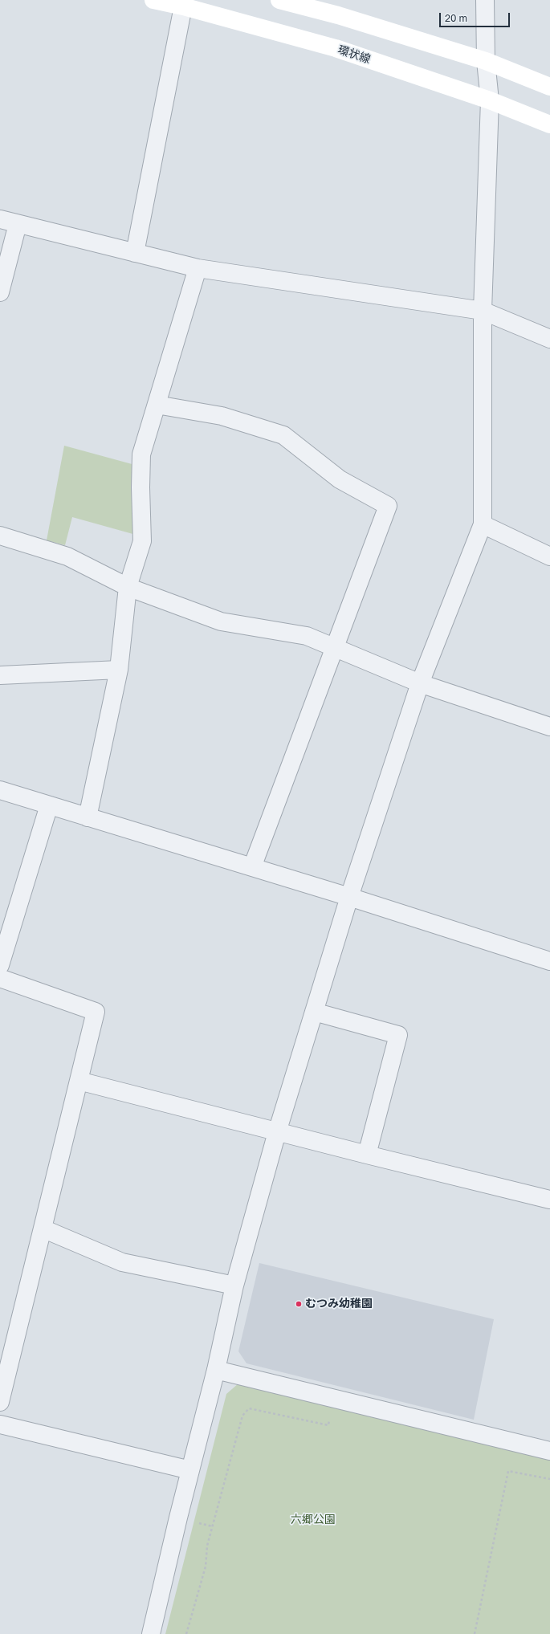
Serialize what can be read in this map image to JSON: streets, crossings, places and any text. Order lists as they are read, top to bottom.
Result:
{
  "streets": {
    "street": ["環状線"]
  },
  "parks": ["六郷公園"],
  "places": ["むつみ幼稚園"],
  "scale_bar": "20 m"
}
